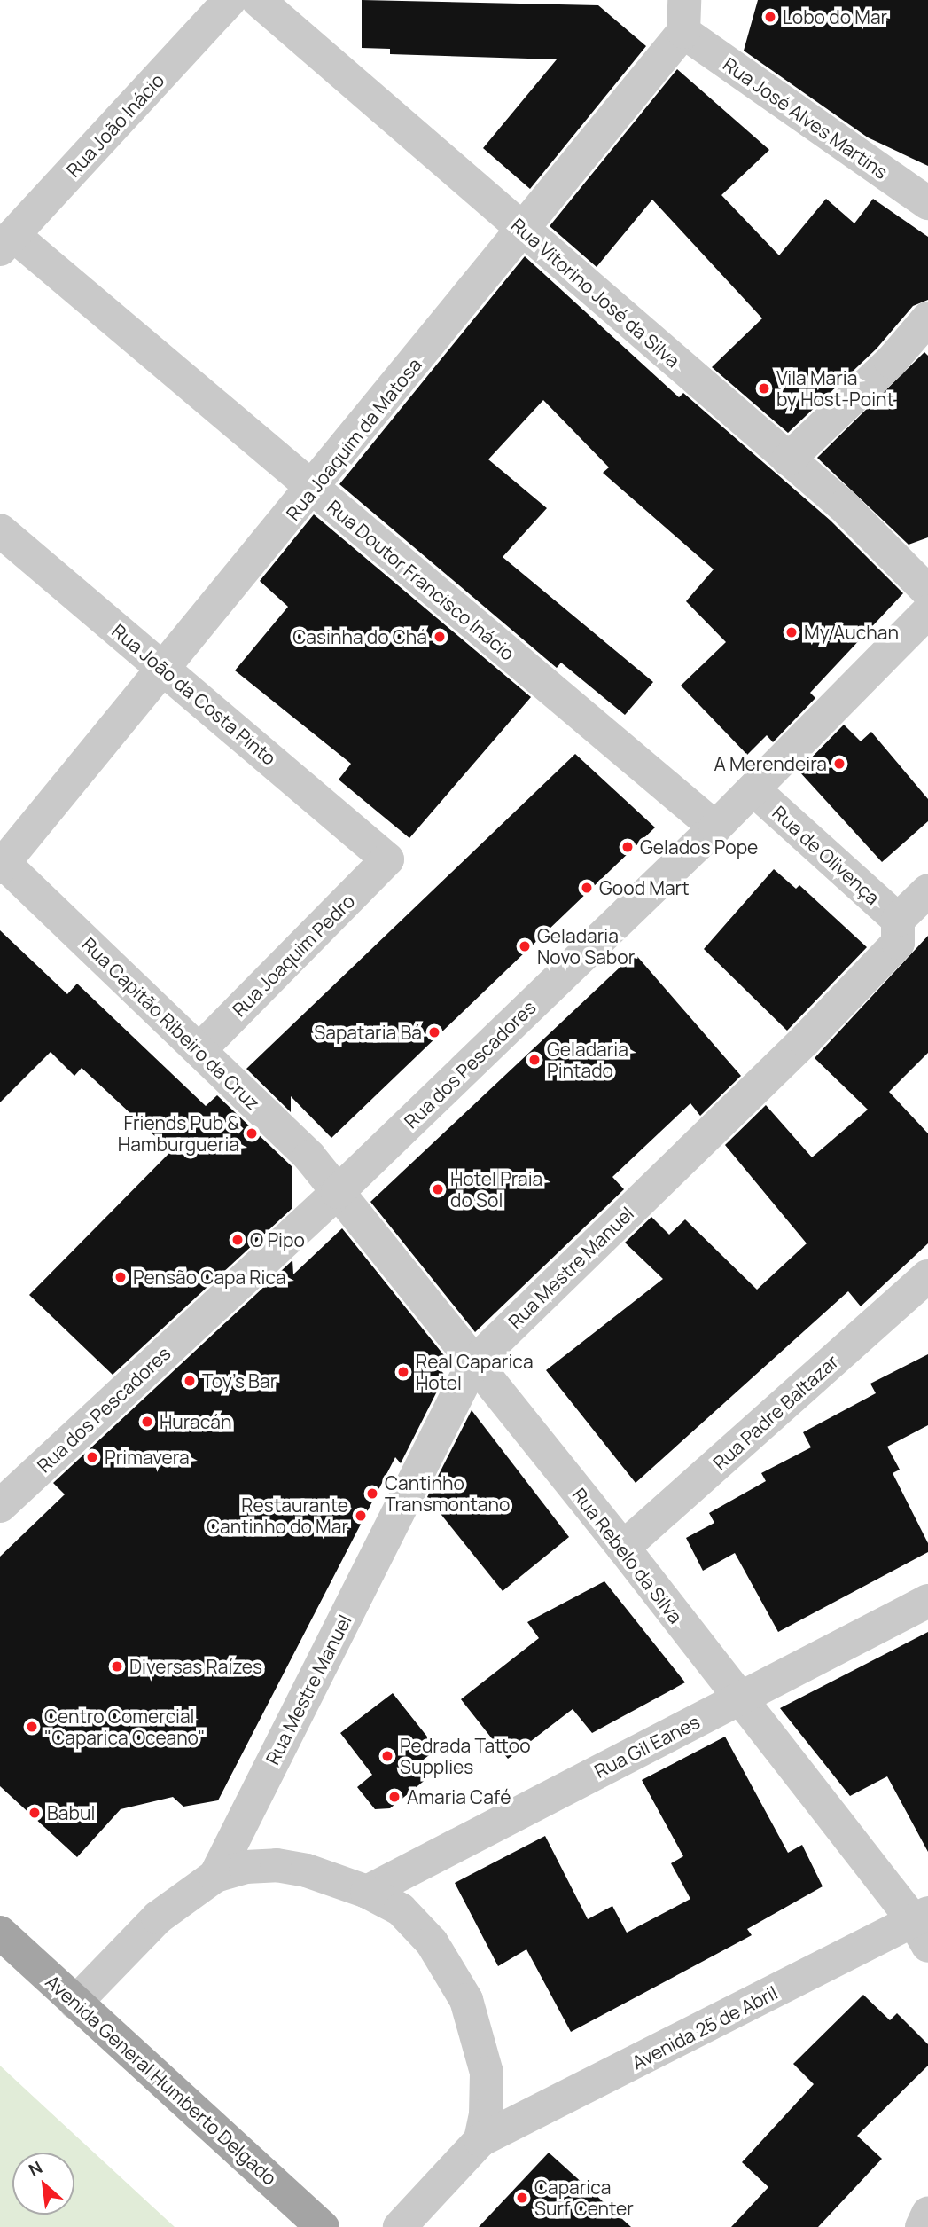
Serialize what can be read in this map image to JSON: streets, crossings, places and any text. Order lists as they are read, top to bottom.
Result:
{
  "streets": {
    "main road": ["Avenida General Humberto Delgado"],
    "street": [
      "Rua José Alves Martins",
      "Rua João Inácio",
      "Rua Vitorino José da Silva",
      "Rua Joaquim da Matosa",
      "Rua Doutor Francisco Inácio",
      "Rua João da Costa Pinto",
      "Rua de Olivença",
      "Rua Joaquim Pedro",
      "Rua Capitão Ribeiro da Cruz",
      "Rua dos Pescadores",
      "Rua Mestre Manuel",
      "Rua Padre Baltazar",
      "Rua Rebelo da Silva",
      "Rua Gil Eanes",
      "Avenida 25 de Abril"
    ]
  },
  "crossings": [
    ["Rua José Alves Martins", "Rua Joaquim da Matosa"],
    ["Rua João Inácio", "Rua Doutor Francisco Inácio"],
    ["Rua Vitorino José da Silva", "Rua Joaquim da Matosa"],
    ["Rua Joaquim da Matosa", "Rua Doutor Francisco Inácio"],
    ["Rua Joaquim da Matosa", "Rua João da Costa Pinto"],
    ["Rua Joaquim da Matosa", "Rua Capitão Ribeiro da Cruz"],
    ["Rua Doutor Francisco Inácio", "Rua dos Pescadores"],
    ["Rua João da Costa Pinto", "Rua Joaquim Pedro"],
    ["Rua de Olivença", "Rua dos Pescadores"],
    ["Rua de Olivença", "Rua Mestre Manuel"],
    ["Rua Joaquim Pedro", "Rua Capitão Ribeiro da Cruz"],
    ["Rua Capitão Ribeiro da Cruz", "Rua dos Pescadores"],
    ["Rua Capitão Ribeiro da Cruz", "Rua Rebelo da Silva"],
    ["Rua dos Pescadores", "Rua Rebelo da Silva"],
    ["Rua Mestre Manuel", "Rua Rebelo da Silva"],
    ["Rua Padre Baltazar", "Rua Rebelo da Silva"],
    ["Rua Rebelo da Silva", "Rua Gil Eanes"],
    ["Rua Rebelo da Silva", "Avenida 25 de Abril"]
  ],
  "places": [
    "Lobo do Mar",
    "Vila Maria by Host-Point",
    "My Auchan",
    "Casinha do Chá",
    "A Merendeira",
    "Gelados Pope",
    "Good Mart",
    "Geladaria Novo Sabor",
    "Sapataria Bá",
    "Geladaria Pintado",
    "Friends Pub & Hamburgueria",
    "Hotel Praia do Sol",
    "O Pipo",
    "Pensão Capa Rica",
    "Real Caparica Hotel",
    "Toy's Bar",
    "Huracán",
    "Primavera",
    "Cantinho Transmontano",
    "Restaurante Cantinho do Mar",
    "Diversas Raízes",
    "Centro Comercial \"Caparica Oceano\"",
    "Pedrada Tattoo Supplies",
    "Amaria Café",
    "Babul",
    "Caparica Surf Center"
  ],
  "north": "top left"
}
